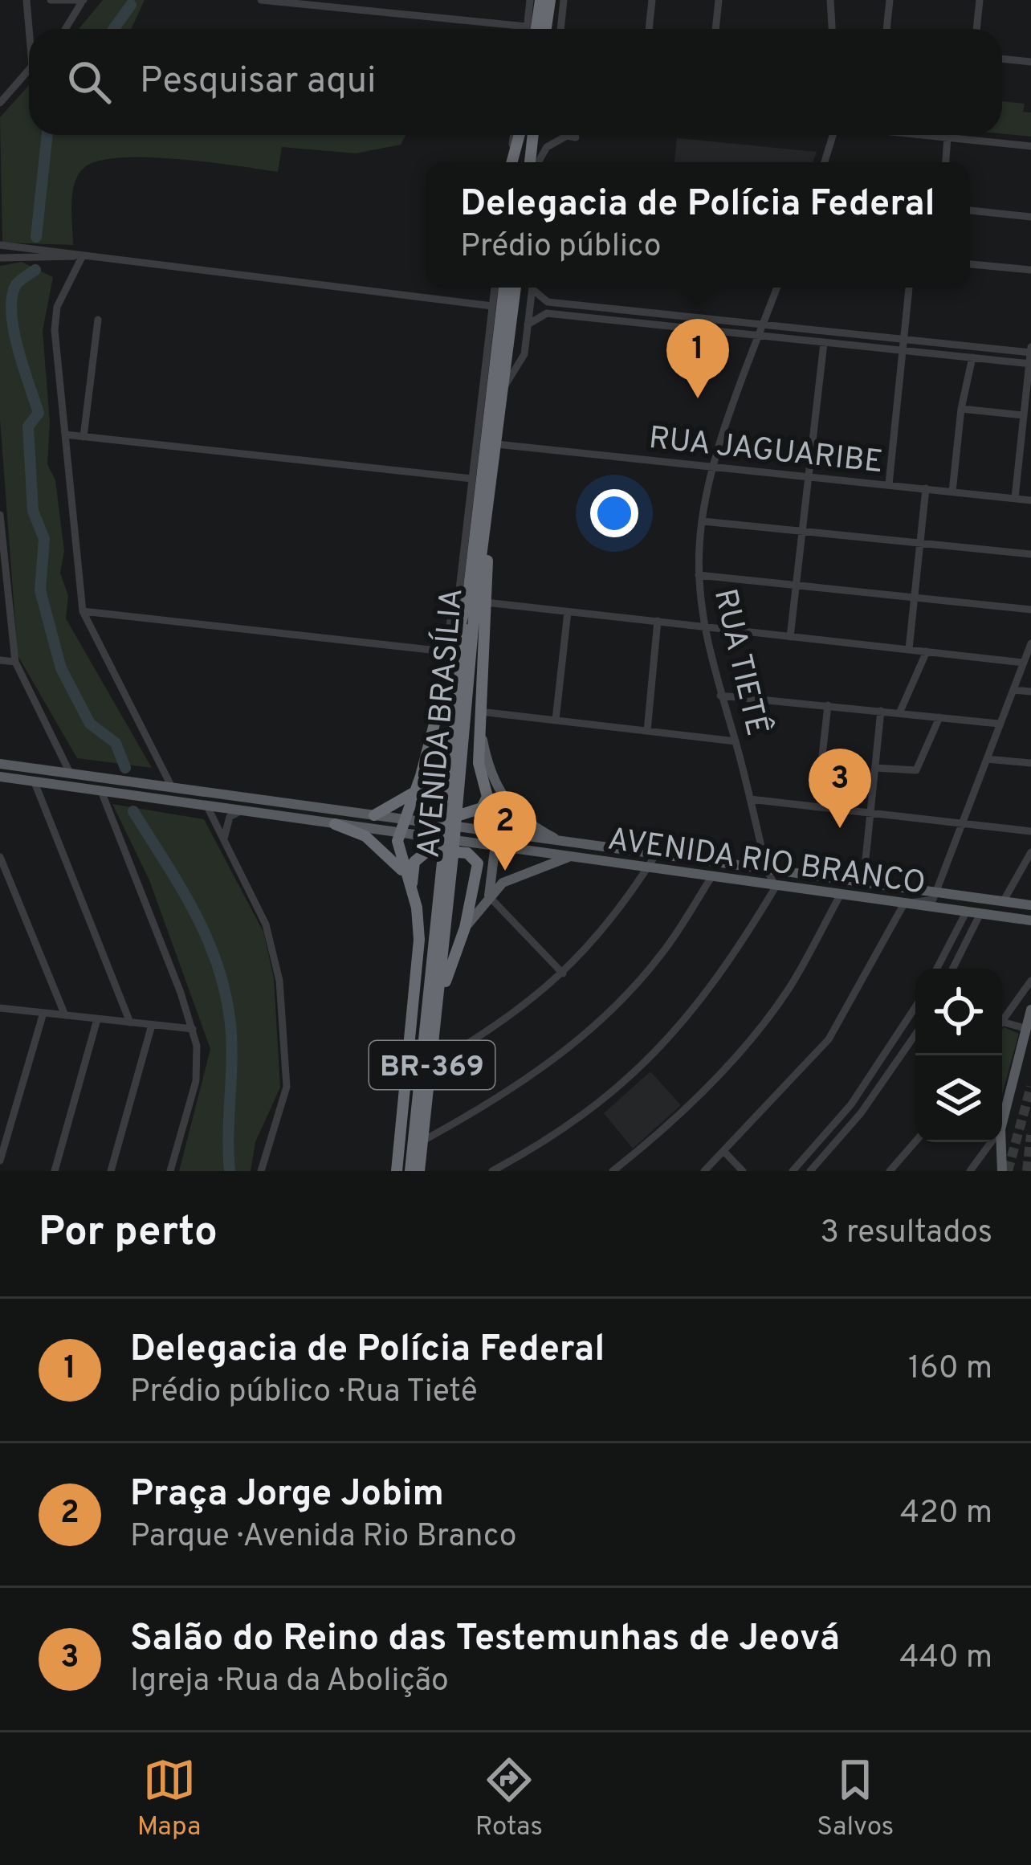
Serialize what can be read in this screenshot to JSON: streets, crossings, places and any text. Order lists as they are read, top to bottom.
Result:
{
  "streets": {
    "highway": ["AVENIDA BRASÍLIA", "BR-369"],
    "main road": ["AVENIDA RIO BRANCO"],
    "street": ["RUA JAGUARIBE", "RUA TIETÊ"]
  },
  "crossings": [
    ["RUA JAGUARIBE", "RUA TIETÊ"],
    ["RUA JAGUARIBE", "AVENIDA BRASÍLIA"],
    ["RUA TIETÊ", "AVENIDA RIO BRANCO"]
  ],
  "page": {
    "search": "Pesquisar aqui",
    "popup": ["Delegacia de Polícia Federal", "Prédio público"],
    "pins": ["1", "3", "2"],
    "heading": ["Por perto", "3 resultados"],
    "list": [
      {
        "mark": "1",
        "name": "Delegacia de Polícia Federal",
        "note": "Prédio público · Rua Tietê",
        "value": "160 m"
      },
      {
        "mark": "2",
        "name": "Praça Jorge Jobim",
        "note": "Parque · Avenida Rio Branco",
        "value": "420 m"
      },
      {
        "mark": "3",
        "name": "Salão do Reino das Testemunhas de Jeová",
        "note": "Igreja · Rua da Abolição",
        "value": "440 m"
      }
    ],
    "nav": ["Mapa", "Rotas", "Salvos"]
  }
}
